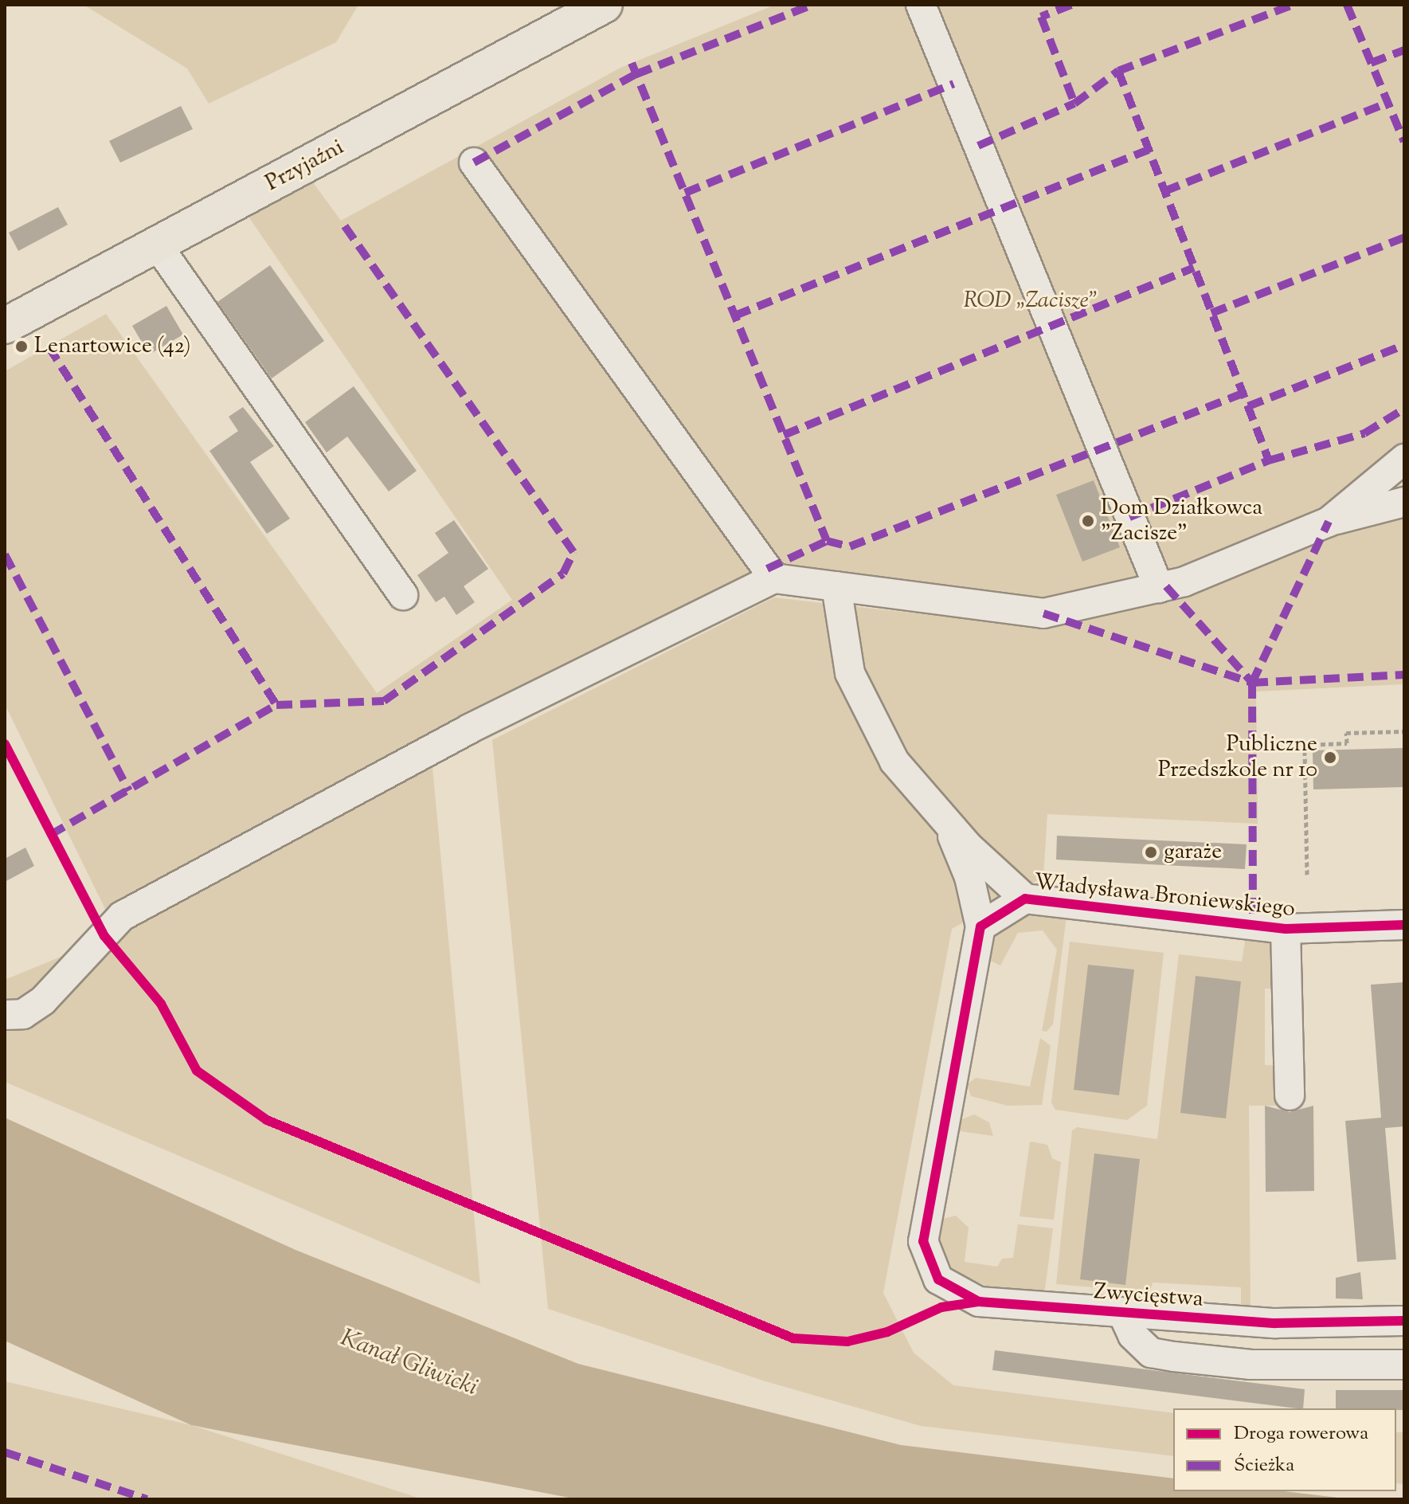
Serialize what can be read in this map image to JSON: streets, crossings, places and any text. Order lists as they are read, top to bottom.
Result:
{
  "streets": {
    "main road": ["Przyjaźni"],
    "street": ["Władysława Broniewskiego", "Zwycięstwa"]
  },
  "crossings": [
    ["Władysława Broniewskiego", "Zwycięstwa"]
  ],
  "water": ["Kanał Gliwicki"],
  "parks": ["ROD „Zacisze”"],
  "places": [
    "Lenartowice (42)",
    "Dom Działkowca \"Zacisze\"",
    "Publiczne Przedszkole nr 10",
    "garaże"
  ],
  "legend": ["Droga rowerowa", "Ścieżka"]
}
